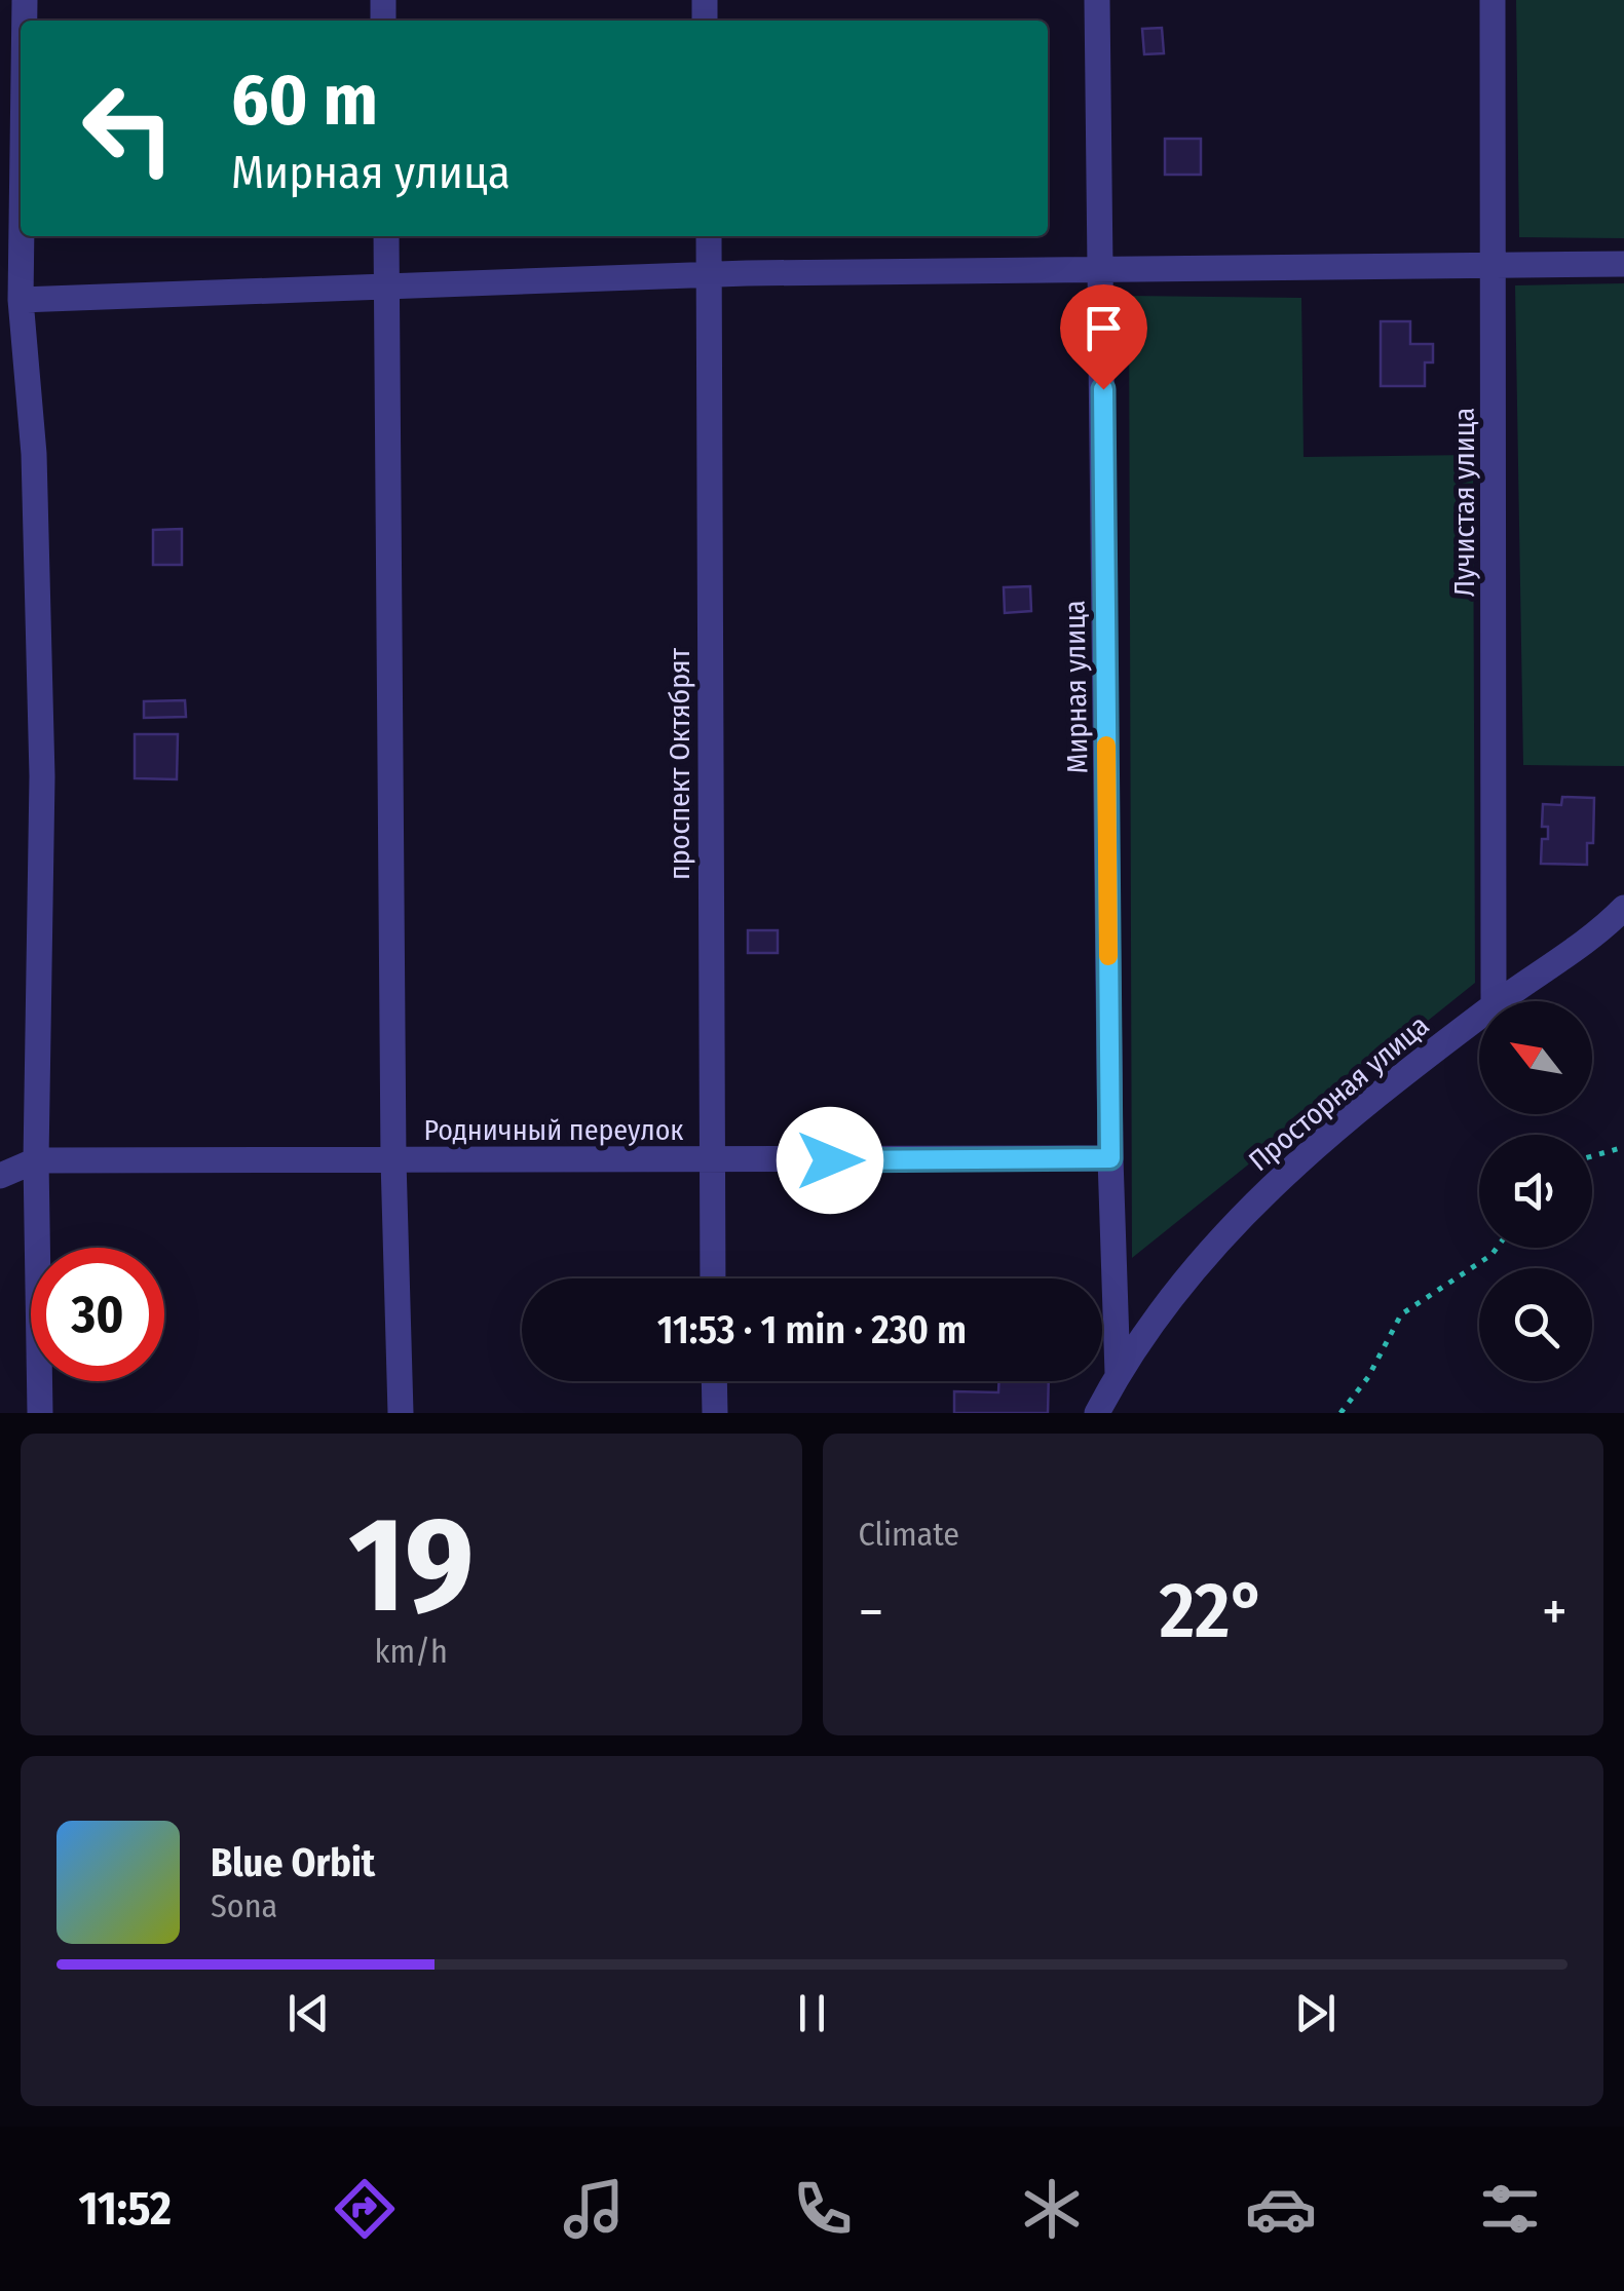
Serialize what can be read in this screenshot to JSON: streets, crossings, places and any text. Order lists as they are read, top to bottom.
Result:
{
  "streets": {
    "street": [
      "Лучистая улица",
      "Мирная улица",
      "проспект Октябрят",
      "Просторная улица",
      "Родничный переулок"
    ]
  },
  "crossings": [
    ["Мирная улица", "Просторная улица"],
    ["Мирная улица", "Родничный переулок"],
    ["проспект Октябрят", "Родничный переулок"]
  ],
  "north": "top left",
  "page": {
    "turn": ["60 m", "Мирная улица"],
    "limit": "30",
    "trip": "11:53 · 1 min · 230 m",
    "tile": [
      ["19", "km/h"],
      "Climate"
    ],
    "heat": ["−", "22°", "+"],
    "song": ["Blue Orbit", "Sona"],
    "tabs": "11:52"
  }
}
